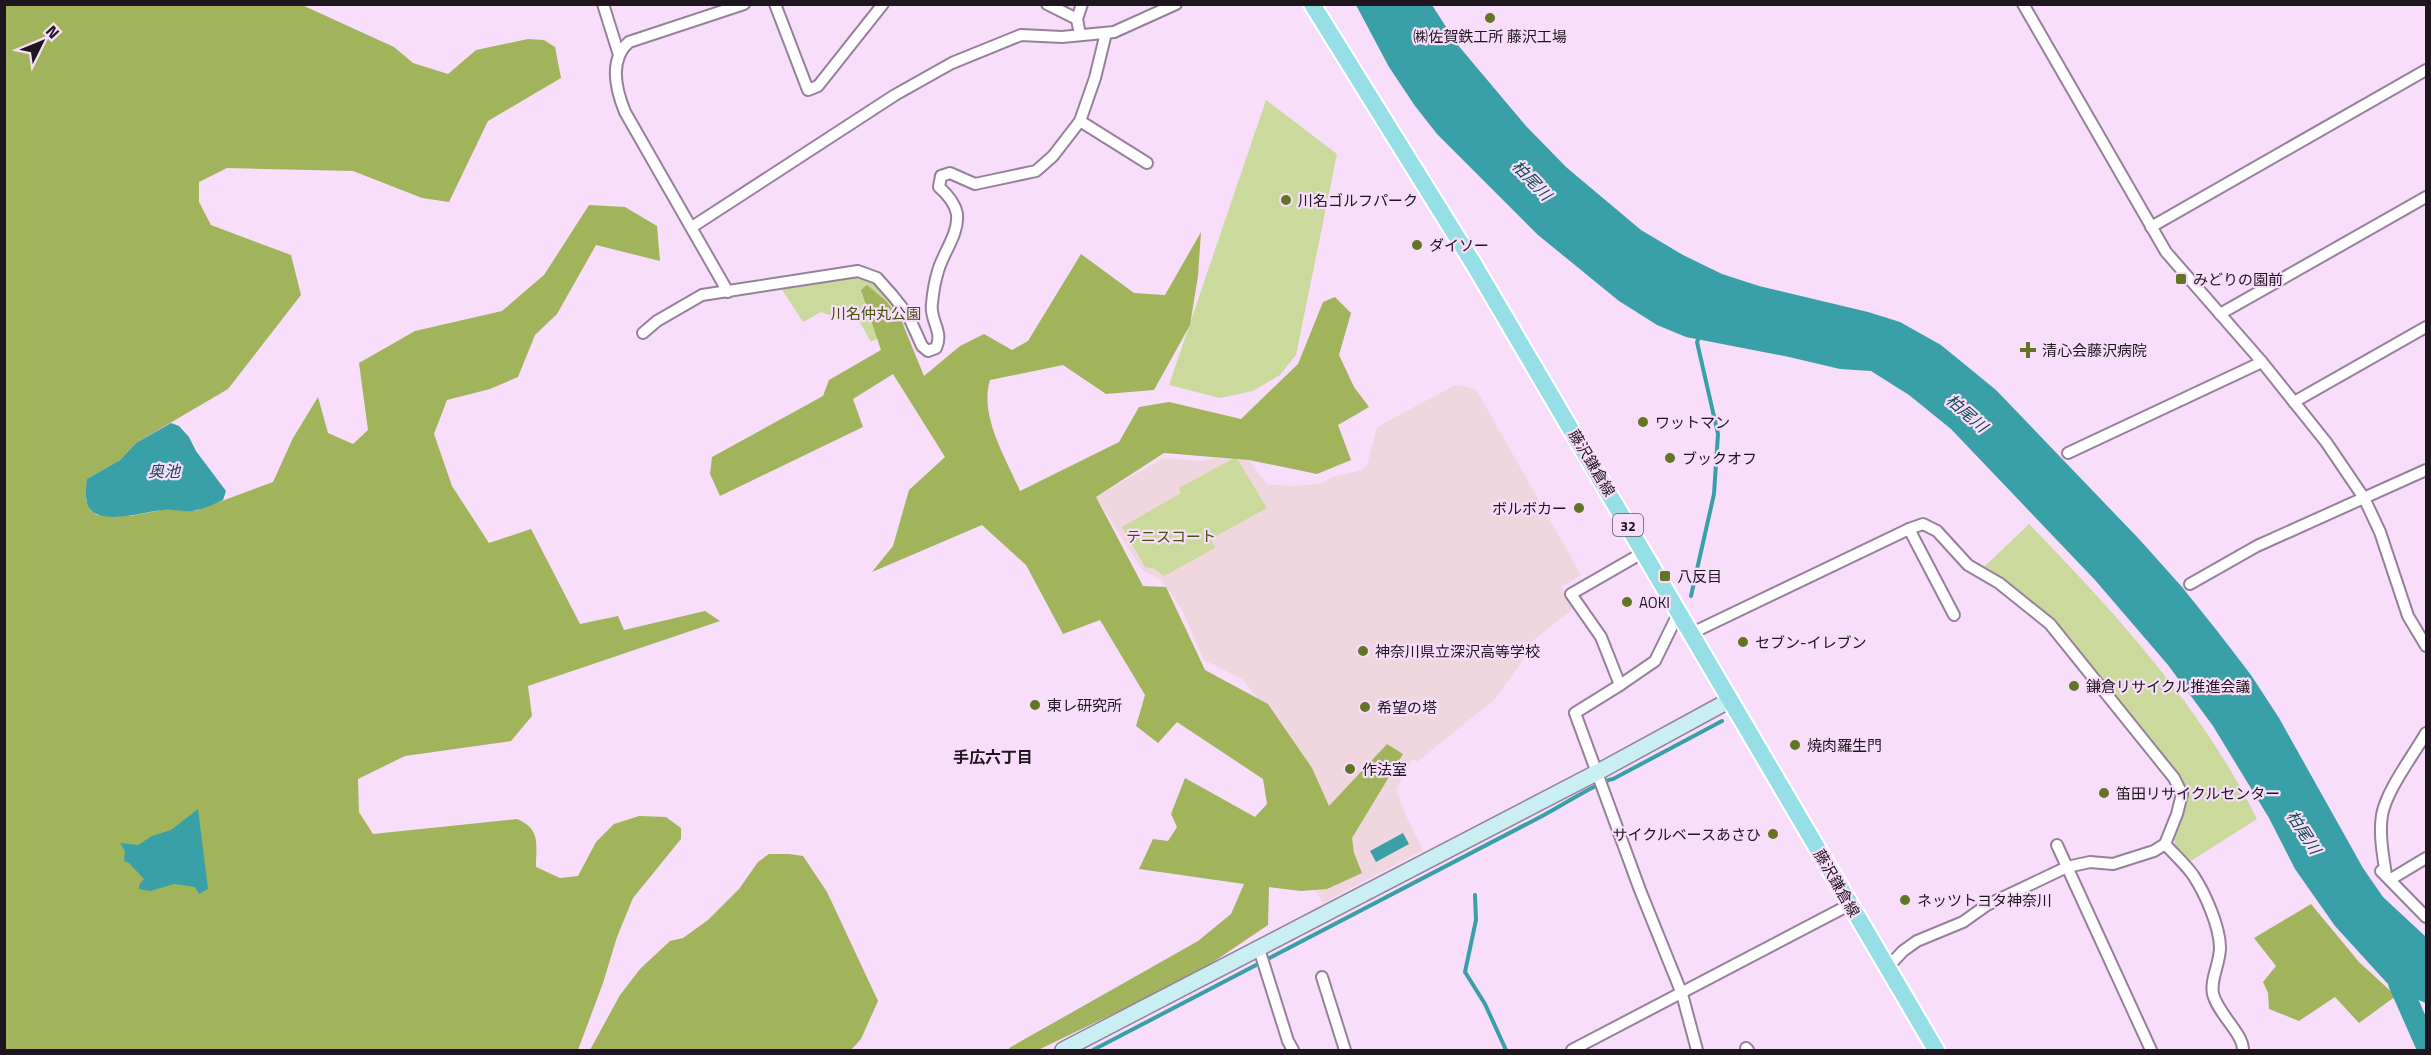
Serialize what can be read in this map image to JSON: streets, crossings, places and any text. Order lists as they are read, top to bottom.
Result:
{
  "streets": {
    "main road": ["藤沢鎌倉線", "32"]
  },
  "districts": ["手広六丁目"],
  "water": ["柏尾川", "奥池"],
  "parks": ["川名仲丸公園", "テニスコート"],
  "places": {
    "other": [
      "㈱佐賀鉄工所 藤沢工場",
      "川名ゴルフパーク",
      "ダイソー",
      "ワットマン",
      "ブックオフ",
      "ボルボカー",
      "AOKI",
      "セブン-イレブン",
      "神奈川県立深沢高等学校",
      "鎌倉リサイクル推進会議",
      "東レ研究所",
      "希望の塔",
      "焼肉羅生門",
      "作法室",
      "笛田リサイクルセンター",
      "サイクルベースあさひ",
      "ネッツトヨタ神奈川"
    ],
    "transit": ["みどりの園前", "八反目"],
    "health": ["清心会藤沢病院"]
  },
  "north": "top right"
}
